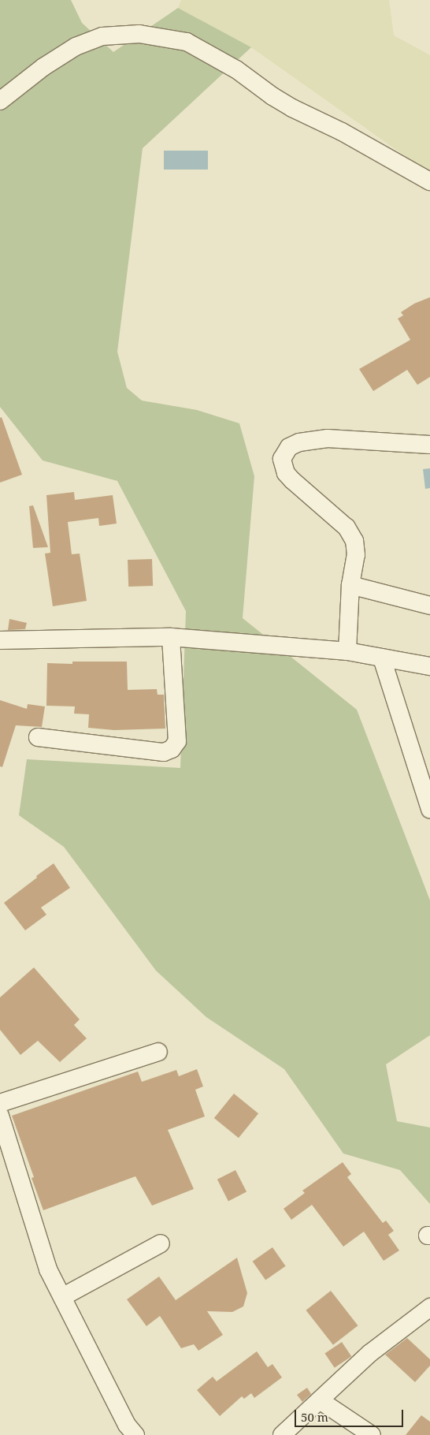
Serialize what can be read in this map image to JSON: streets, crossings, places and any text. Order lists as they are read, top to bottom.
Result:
{
  "scale_bar": "50 m"
}
